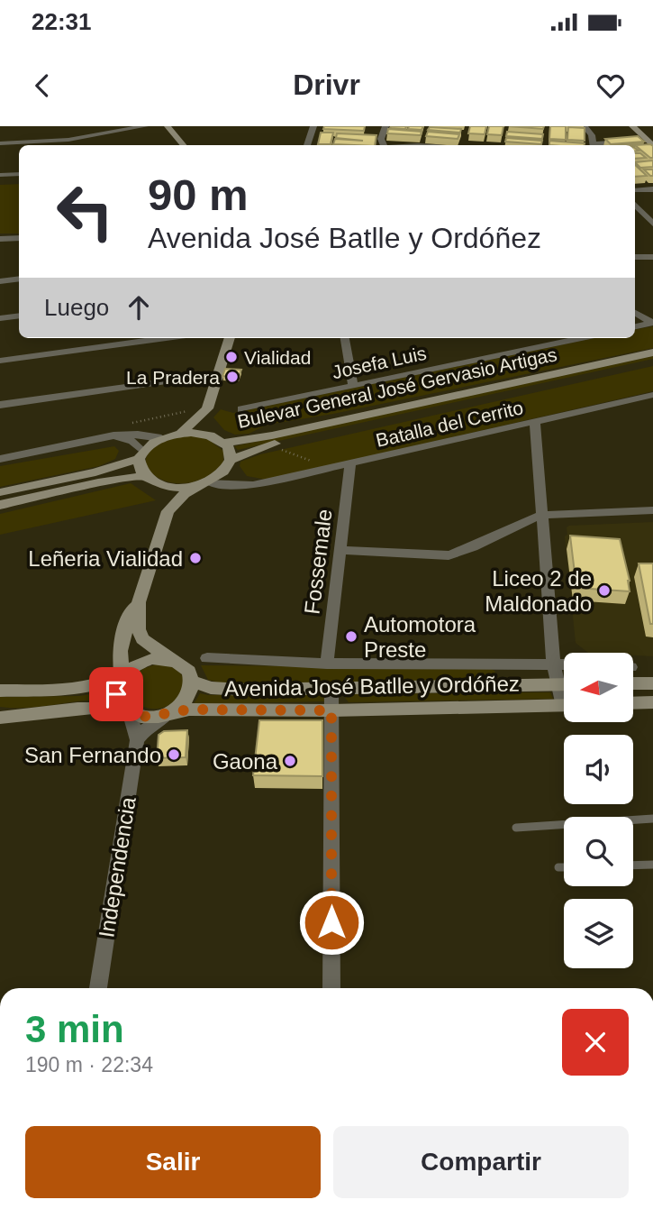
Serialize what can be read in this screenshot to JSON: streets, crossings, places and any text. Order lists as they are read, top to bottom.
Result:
{
  "streets": {
    "main road": ["Bulevar General José Gervasio Artigas", "Avenida José Batlle y Ordóñez"],
    "street": [
      "Josefa Luis",
      "Batalla del Cerrito",
      "Fossemale",
      "Independencia"
    ]
  },
  "crossings": [
    ["Bulevar General José Gervasio Artigas", "Batalla del Cerrito"],
    ["Batalla del Cerrito", "Fossemale"],
    ["Avenida José Batlle y Ordóñez", "Independencia"]
  ],
  "places": [
    "Vialidad",
    "La Pradera",
    "Leñeria Vialidad",
    "Liceo 2 de Maldonado",
    "Automotora Preste",
    "San Fernando",
    "Gaona"
  ],
  "north": "left",
  "page": {
    "status": "22:31",
    "header": "Drivr",
    "turn": ["90 m", "Avenida José Batlle y Ordóñez"],
    "then": "Luego",
    "heading": ["3 min", "190 m · 22:34"],
    "buttons": ["Salir", "Compartir"]
  }
}
